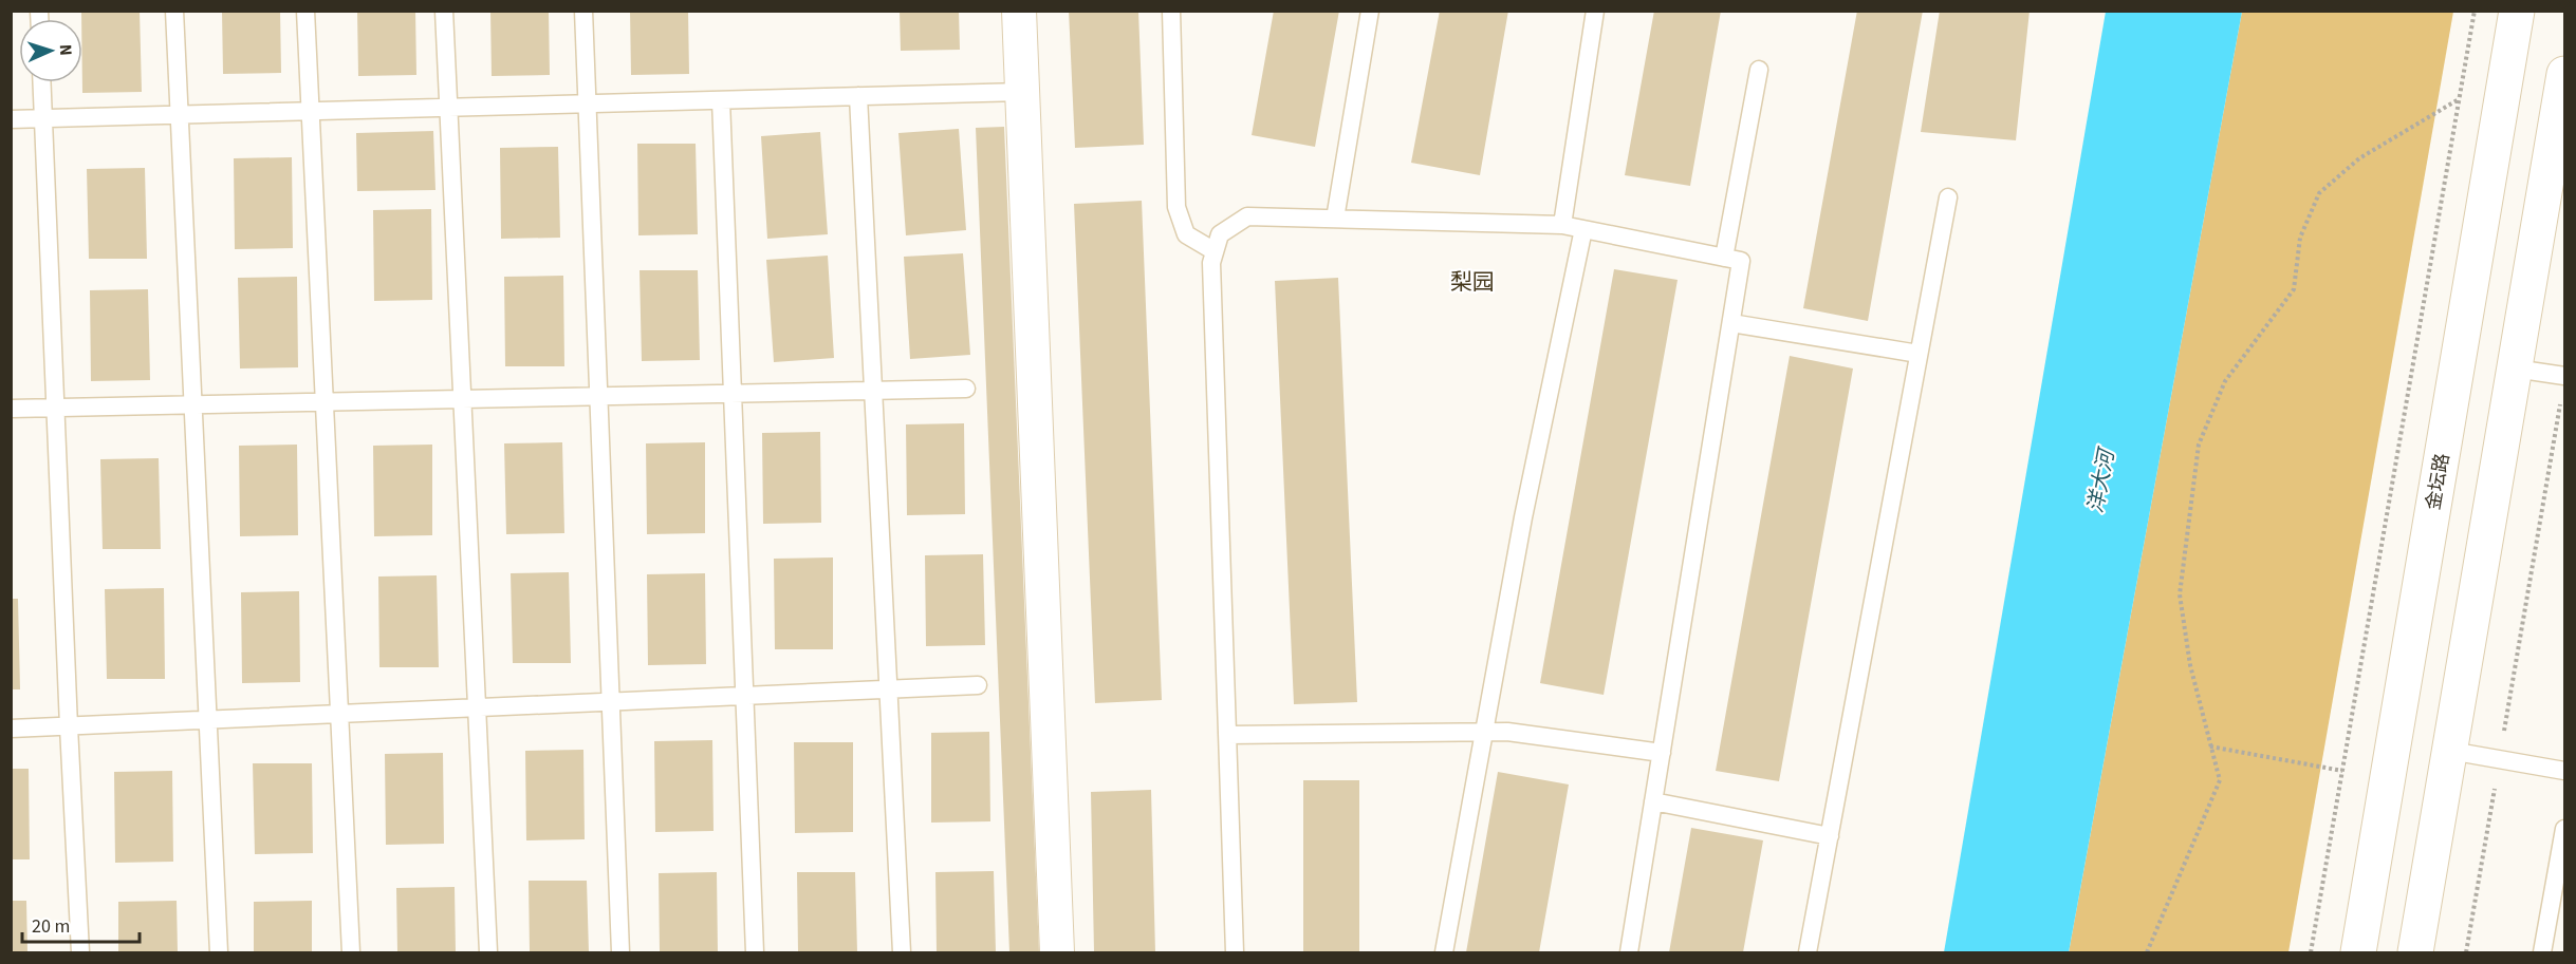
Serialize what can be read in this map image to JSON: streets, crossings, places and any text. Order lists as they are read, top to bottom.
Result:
{
  "streets": {
    "street": ["金坛路"]
  },
  "districts": ["梨园"],
  "water": ["洋大河"],
  "scale_bar": "20 m",
  "north": "right"
}
